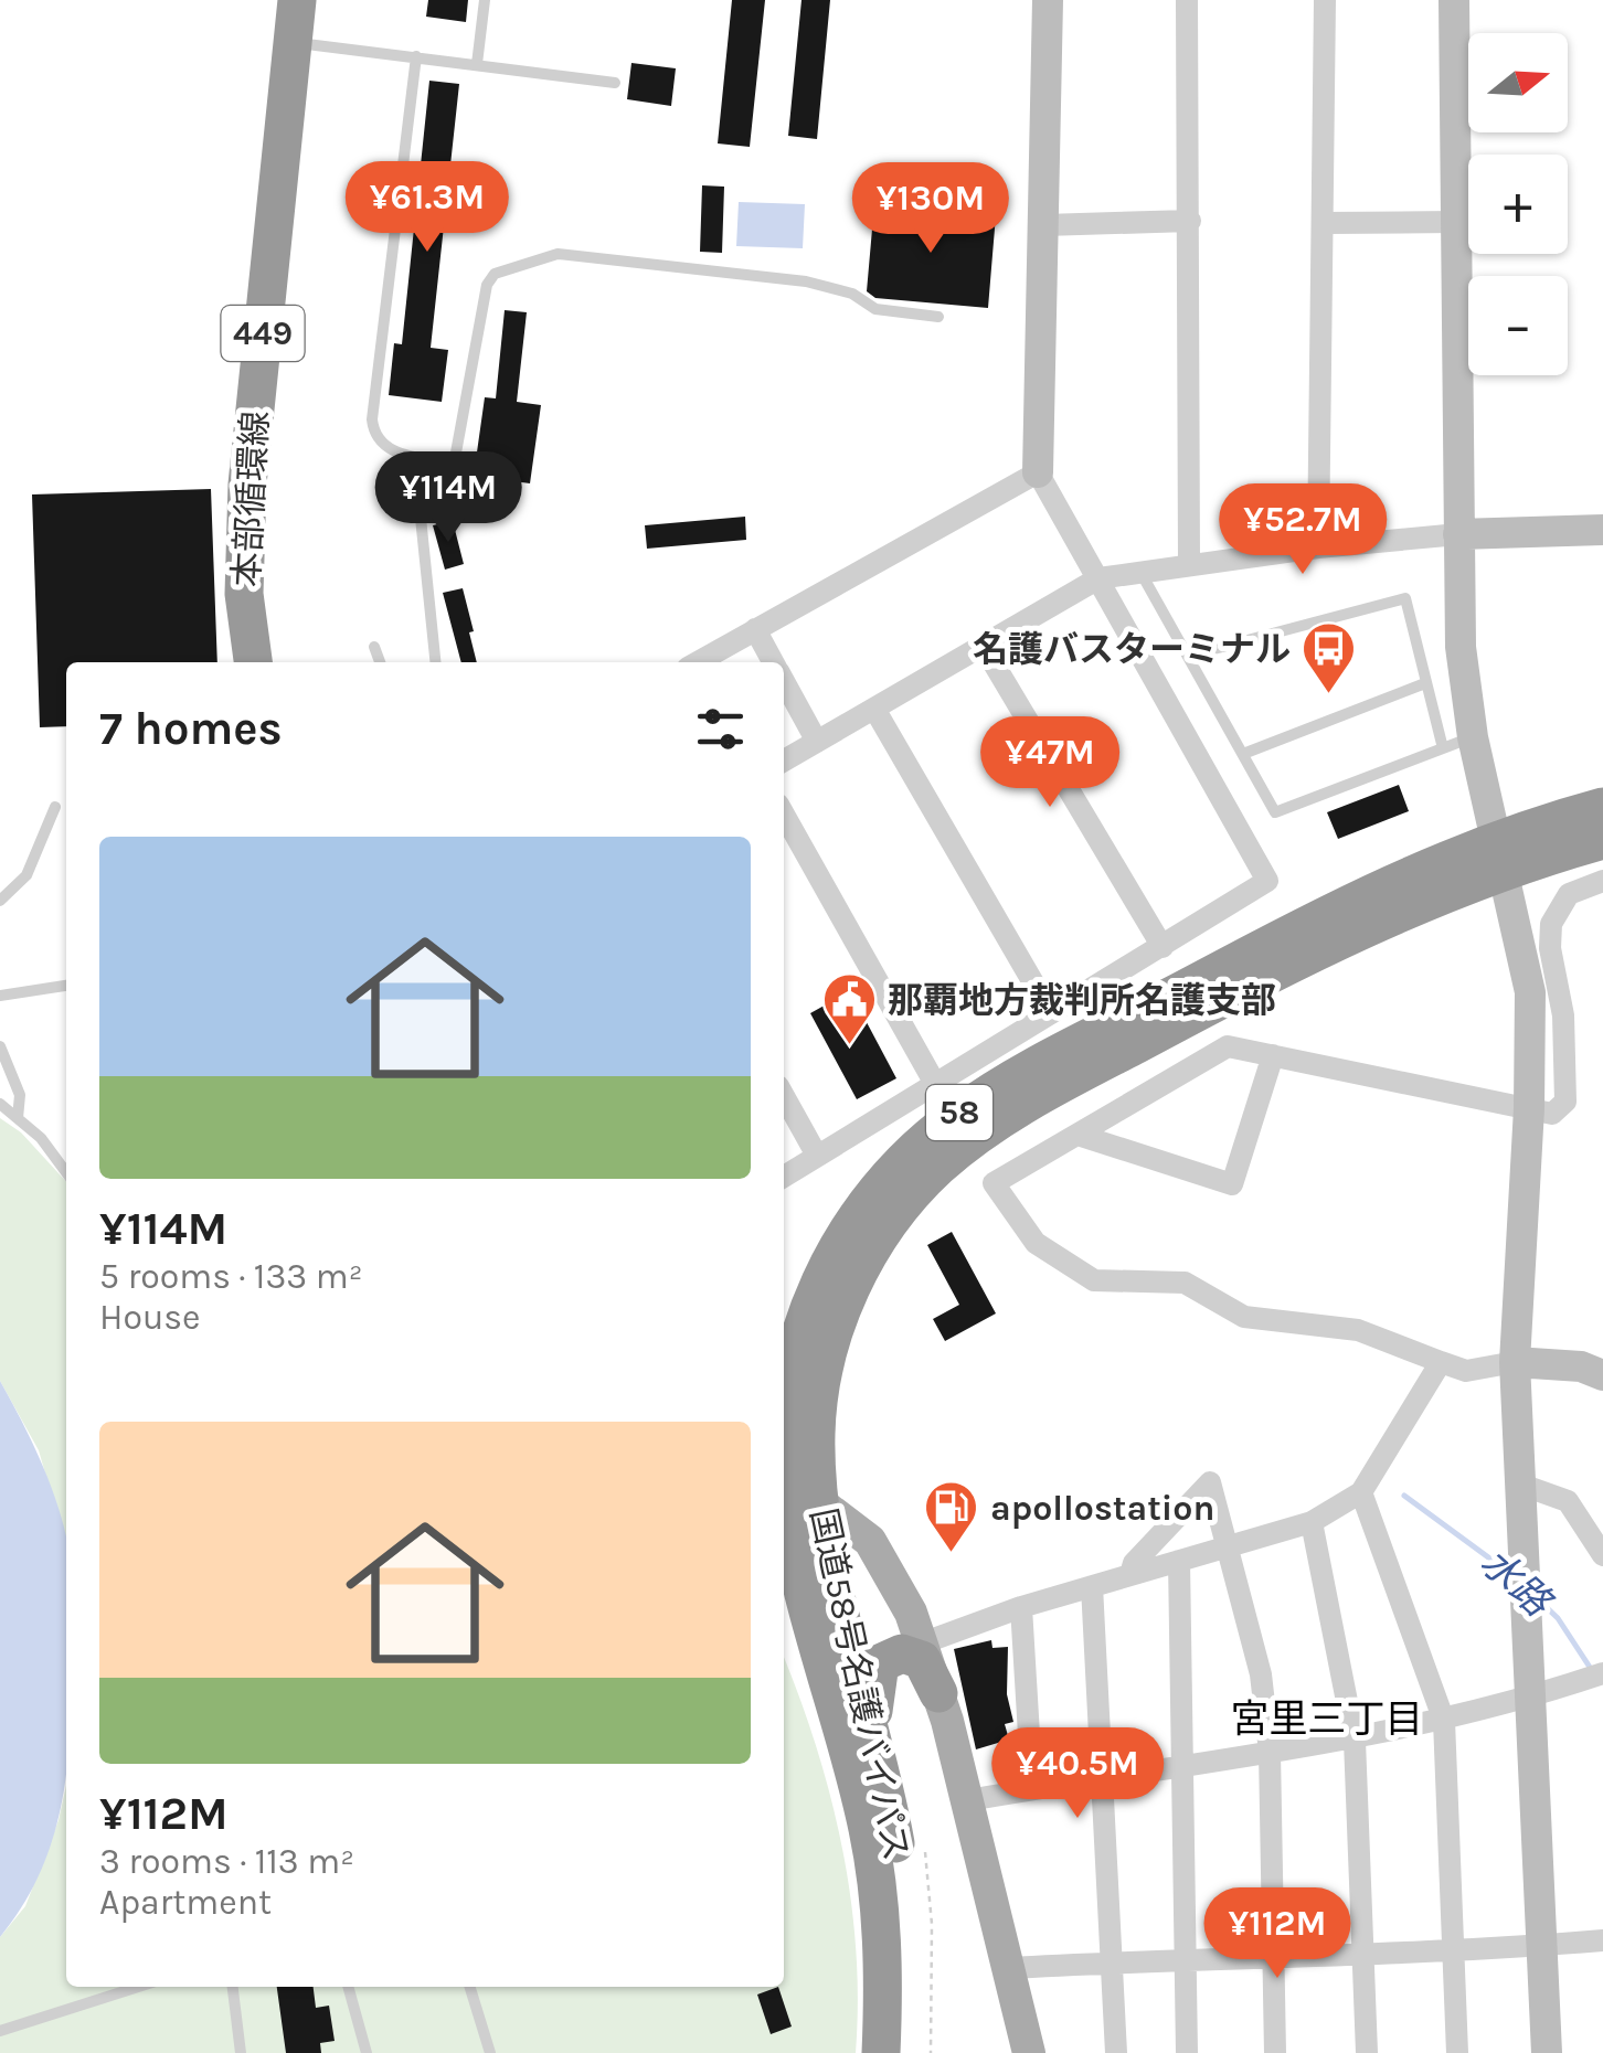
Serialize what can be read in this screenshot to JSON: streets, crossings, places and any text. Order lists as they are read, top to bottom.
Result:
{
  "streets": {
    "highway": [
      "449",
      "本部循環線",
      "58",
      "国道58号名護バイパス"
    ]
  },
  "districts": ["宮里三丁目"],
  "water": ["水路"],
  "places": {
    "bus stop": ["名護バスターミナル"],
    "public building": ["那覇地方裁判所名護支部"],
    "fuel station": ["apollostation"]
  },
  "north": "right",
  "page": {
    "map_buttons": ["+", "−"],
    "price": [
      "¥61.3M",
      "¥130M",
      "¥114M",
      "¥52.7M",
      "¥47M",
      "¥40.5M",
      "¥112M"
    ],
    "heading": "7 homes",
    "list": [
      {
        "name": "¥114M",
        "note": "5 rooms · 133 m² · House"
      },
      {
        "name": "¥112M",
        "note": "3 rooms · 113 m² · Apartment"
      }
    ]
  }
}
